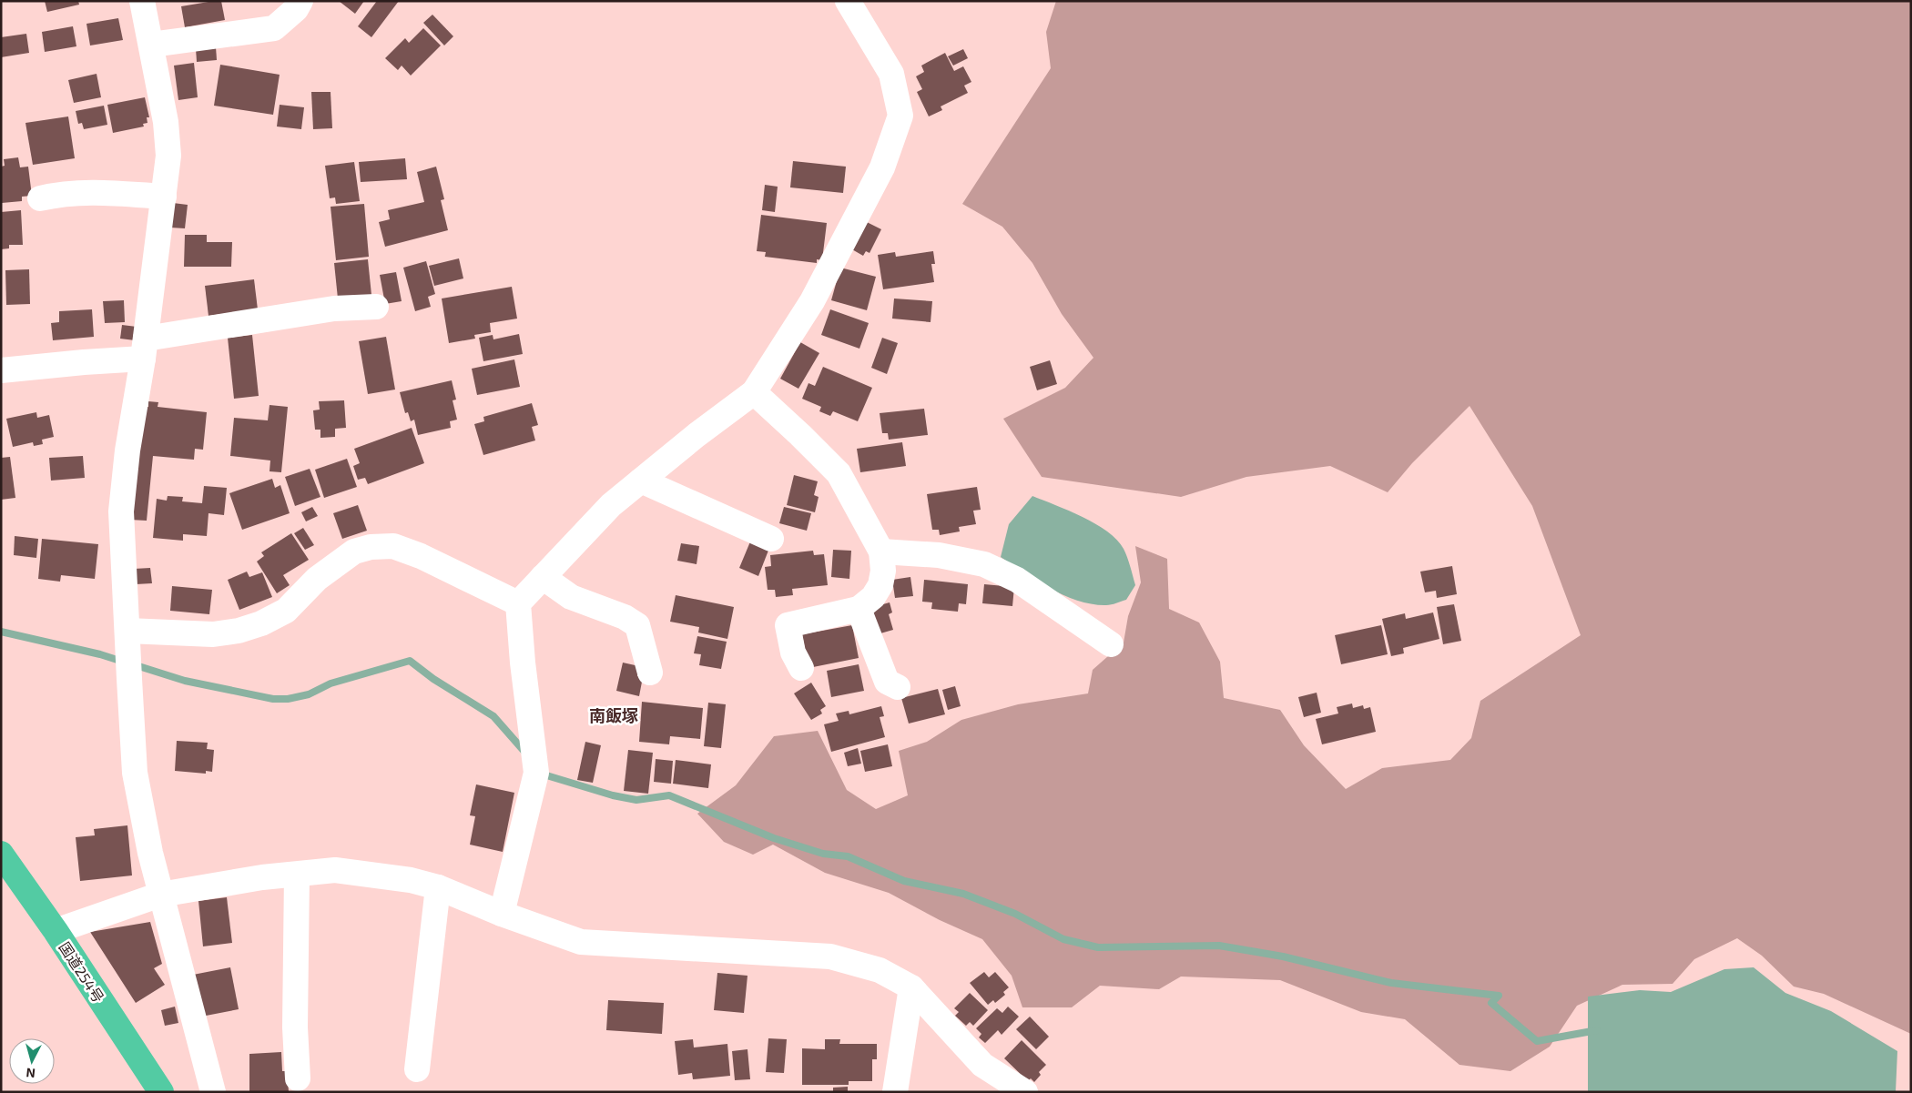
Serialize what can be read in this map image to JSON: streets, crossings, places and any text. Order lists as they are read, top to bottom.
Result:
{
  "streets": {
    "highway": ["国道254号"]
  },
  "districts": ["南飯塚"],
  "north": "bottom"
}
